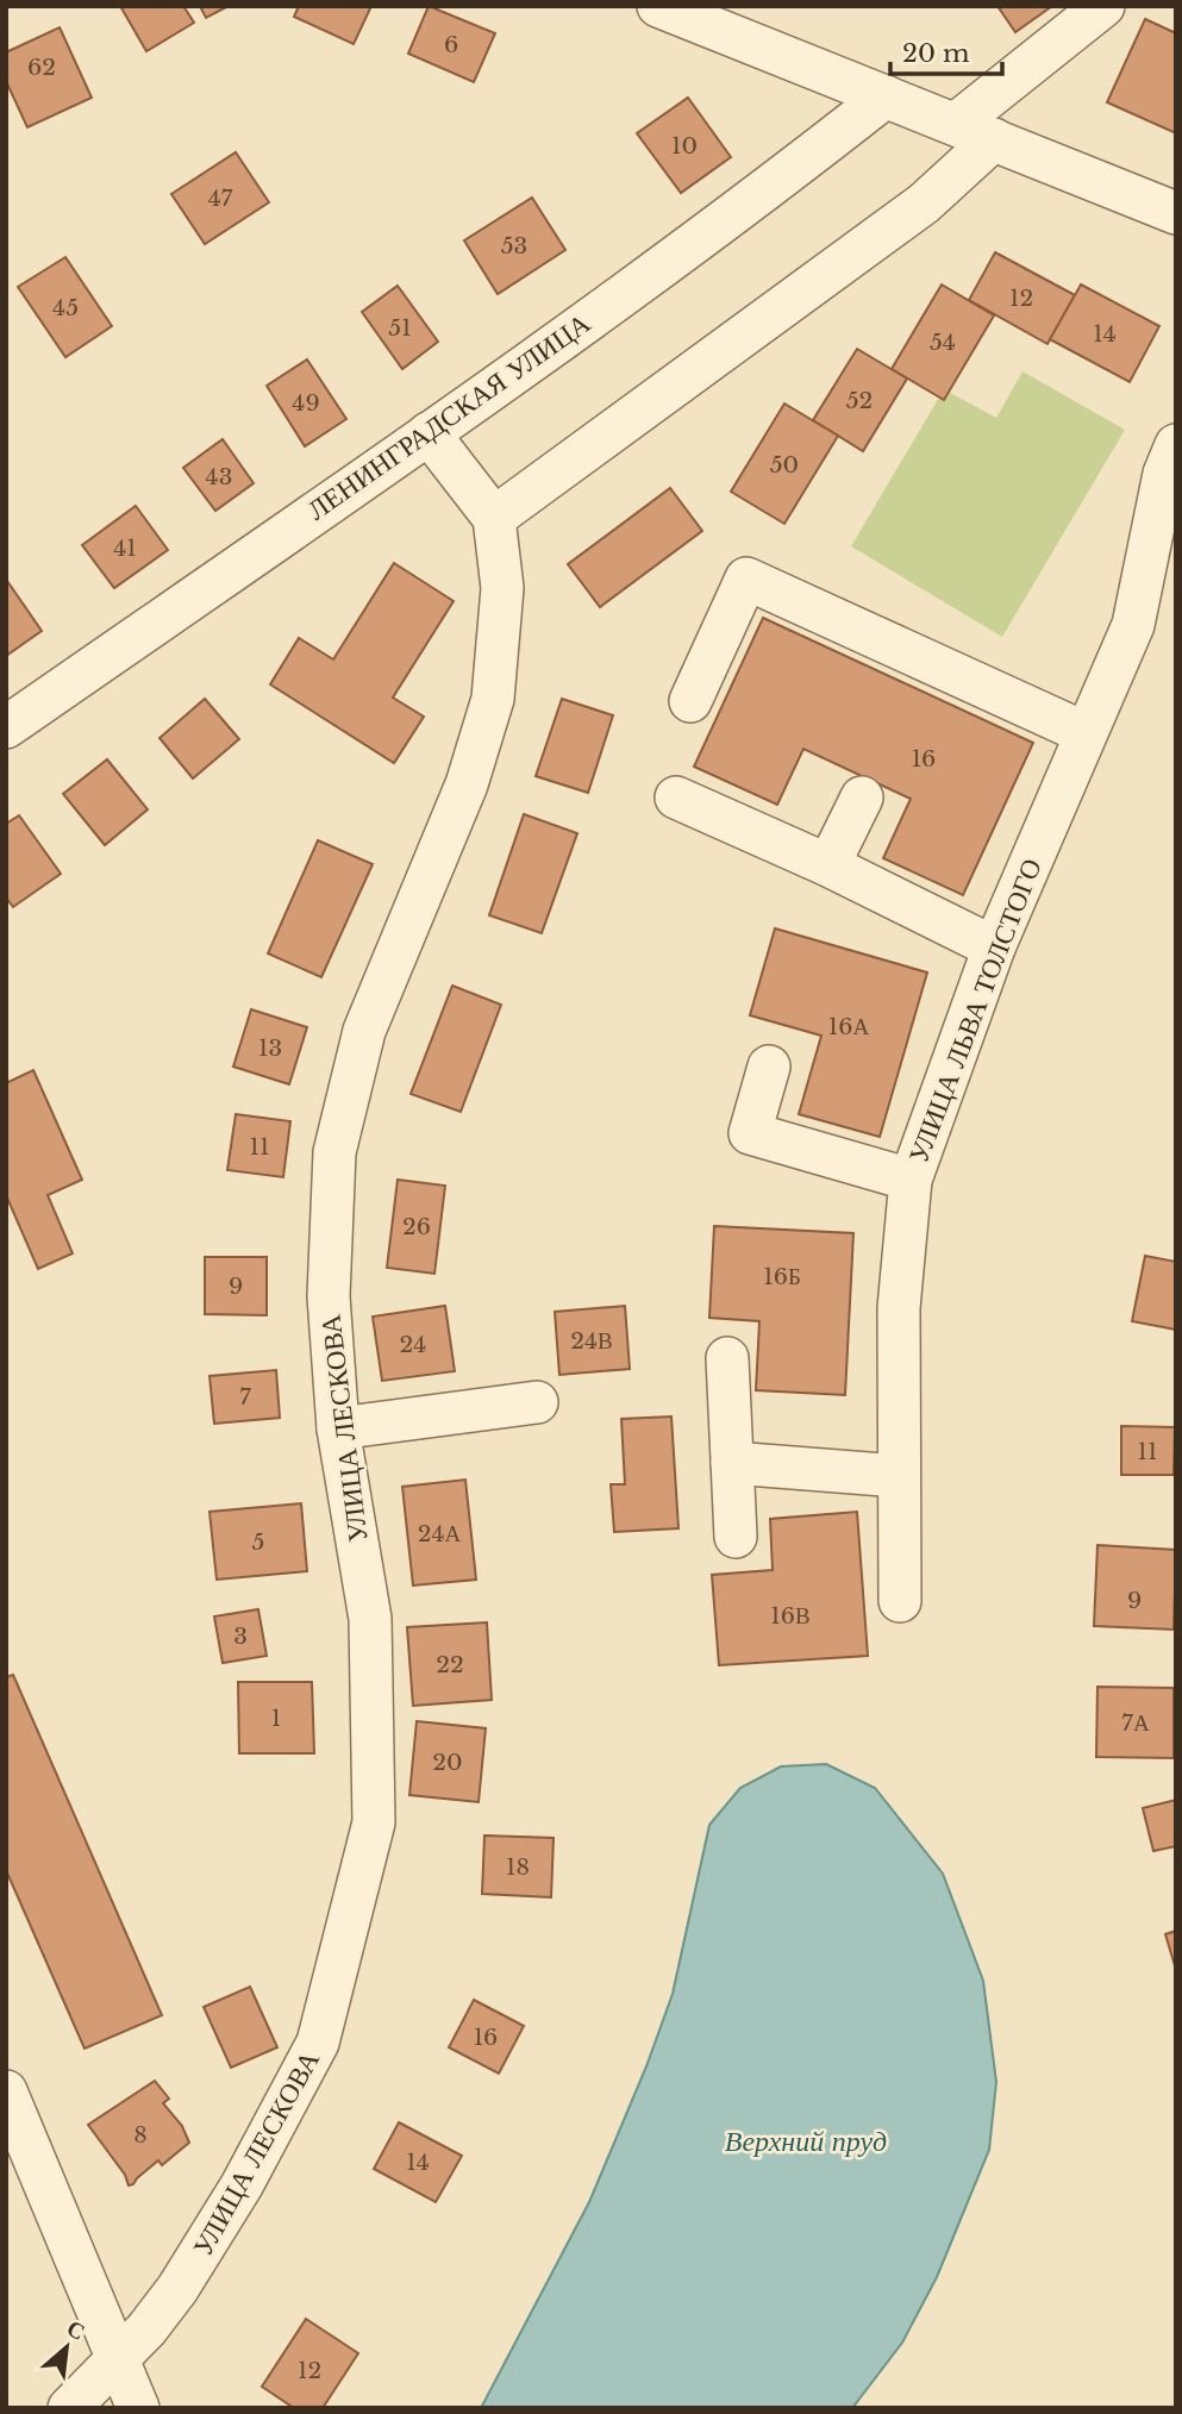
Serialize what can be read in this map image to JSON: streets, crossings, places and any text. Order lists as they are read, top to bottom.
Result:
{
  "streets": {
    "street": ["ЛЕНИНГРАДСКАЯ УЛИЦА", "УЛИЦА ЛЬВА ТОЛСТОГО", "УЛИЦА ЛЕСКОВА"]
  },
  "water": ["Верхний пруд"],
  "house_numbers": [
    "6",
    "62",
    "10",
    "47",
    "53",
    "12",
    "45",
    "51",
    "14",
    "54",
    "52",
    "49",
    "50",
    "43",
    "41",
    "16",
    "16А",
    "13",
    "11",
    "26",
    "16Б",
    "9",
    "24В",
    "24",
    "7",
    "11",
    "24А",
    "5",
    "9",
    "16В",
    "3",
    "22",
    "1",
    "7А",
    "20",
    "18",
    "16",
    "8",
    "14",
    "12"
  ],
  "scale_bar": "20 m",
  "north": "top right"
}
